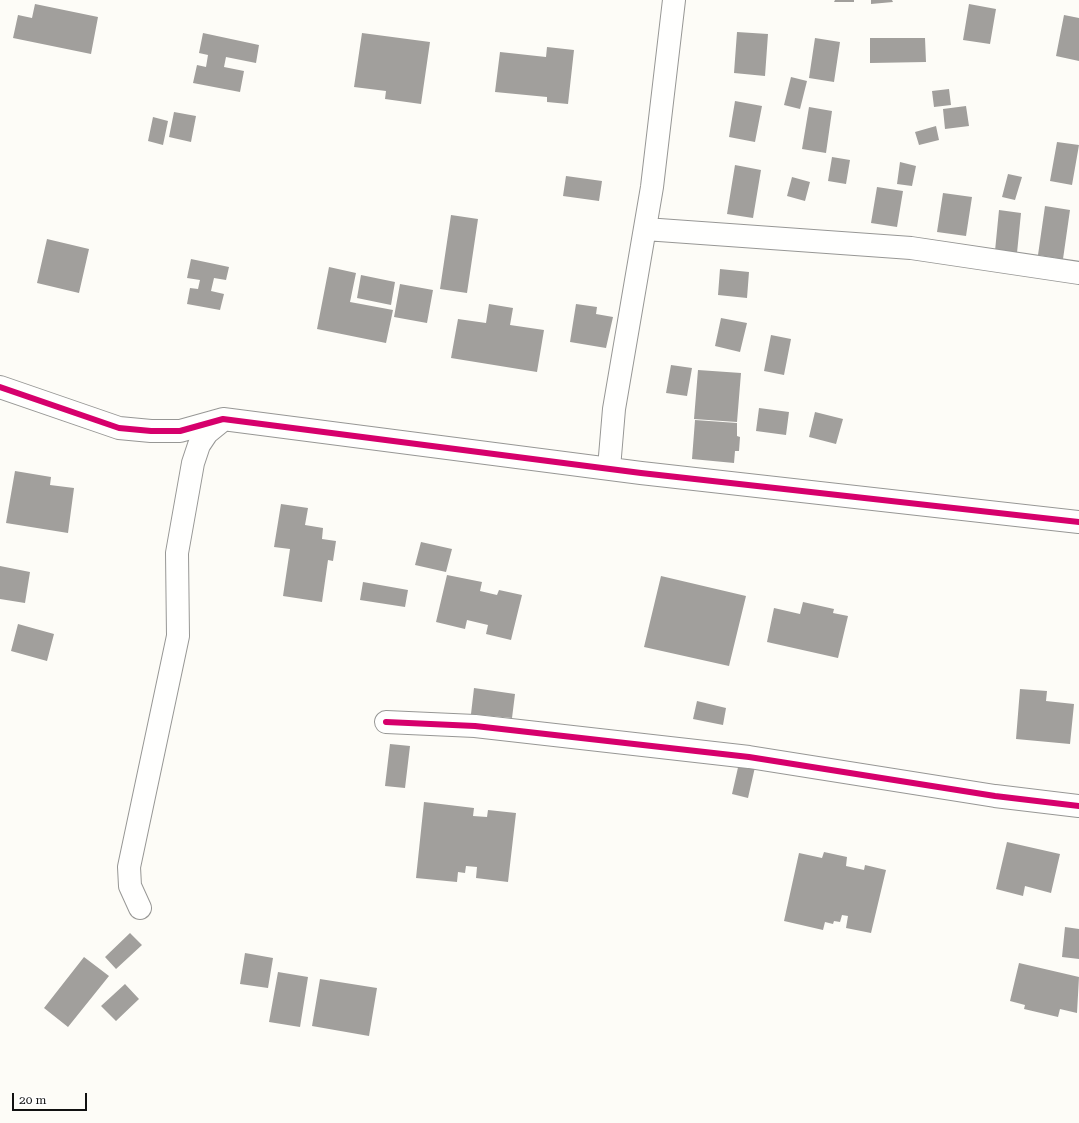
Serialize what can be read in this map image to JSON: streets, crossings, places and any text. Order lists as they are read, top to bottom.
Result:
{
  "scale_bar": "20 m"
}
